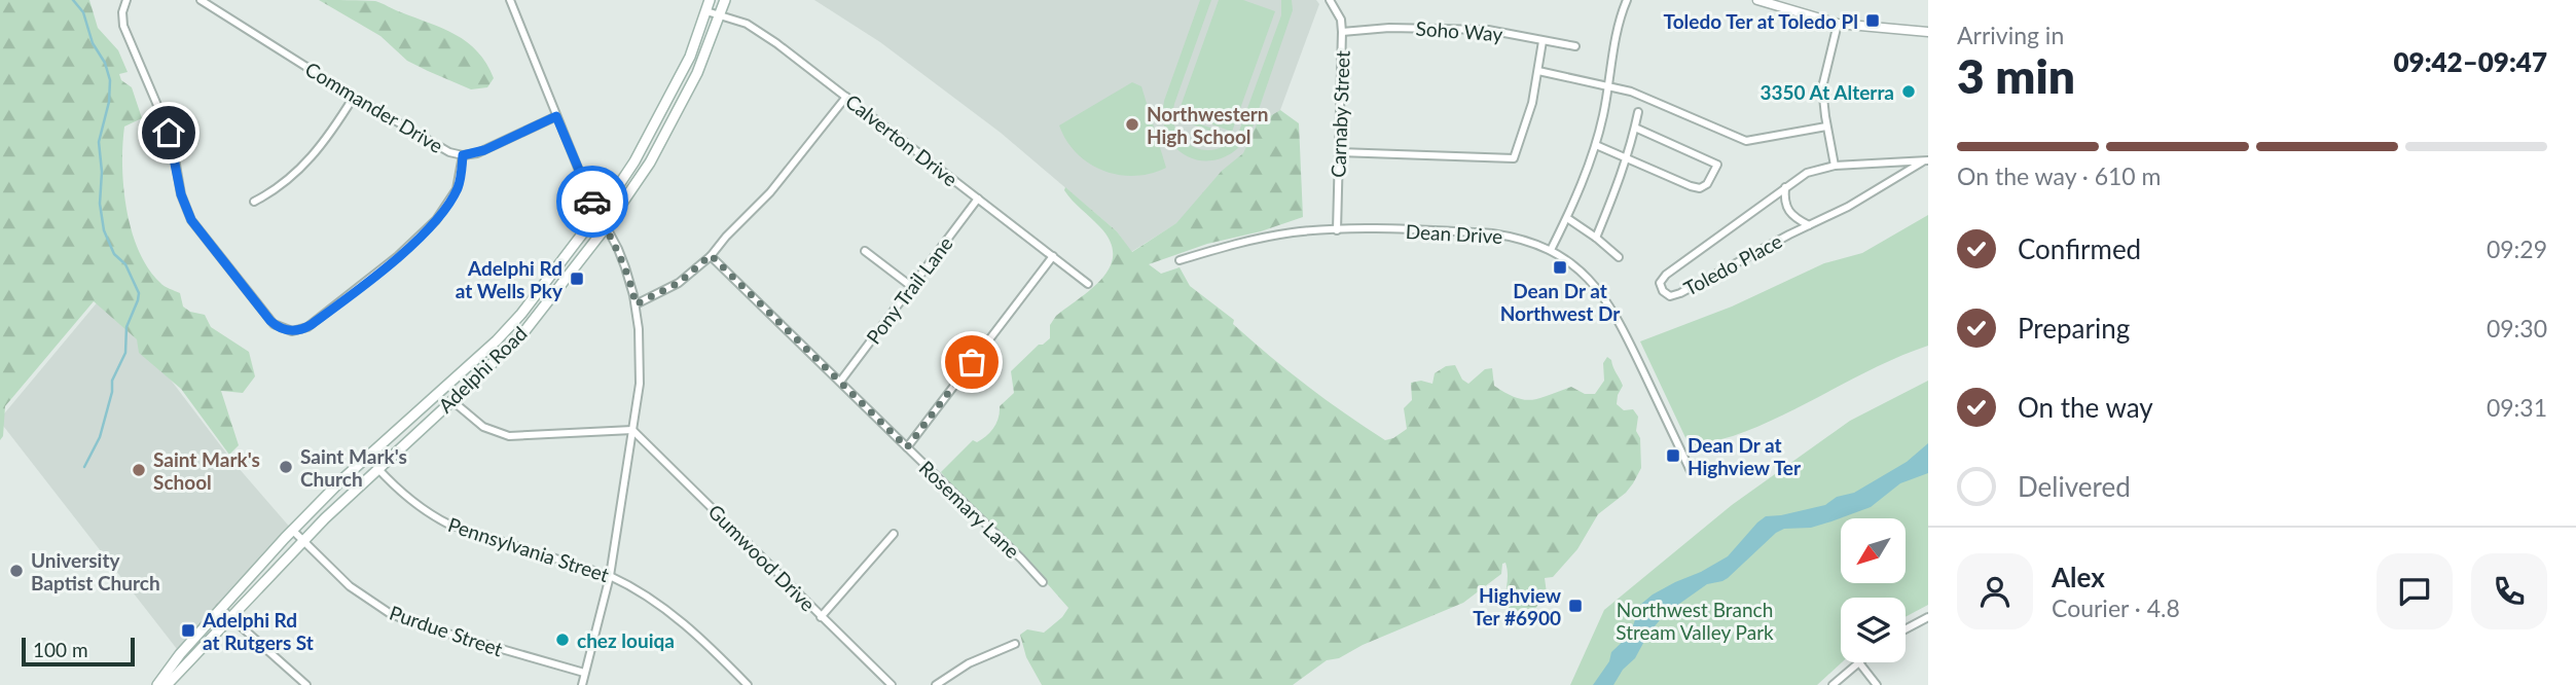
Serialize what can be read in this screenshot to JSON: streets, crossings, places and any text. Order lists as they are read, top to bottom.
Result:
{
  "streets": {
    "main road": ["Adelphi Road"],
    "street": [
      "Soho Way",
      "Commander Drive",
      "Carnaby Street",
      "Calverton Drive",
      "Dean Drive",
      "Toledo Place",
      "Pony Trail Lane",
      "Rosemary Lane",
      "Pennsylvania Street",
      "Gumwood Drive",
      "Purdue Street"
    ]
  },
  "crossings": [
    ["Soho Way", "Carnaby Street"],
    ["Carnaby Street", "Dean Drive"],
    ["Calverton Drive", "Pony Trail Lane"],
    ["Calverton Drive", "Adelphi Road"],
    ["Pony Trail Lane", "Rosemary Lane"],
    ["Adelphi Road", "Pennsylvania Street"],
    ["Adelphi Road", "Purdue Street"]
  ],
  "parks": ["Northwest Branch Stream Valley Park"],
  "places": {
    "transit": [
      "Toledo Ter at Toledo Pl",
      "Dean Dr at Northwest Dr",
      "Adelphi Rd at Wells Pky",
      "Dean Dr at Highview Ter",
      "Highview Ter #6900",
      "Adelphi Rd at Rutgers St"
    ],
    "other": [
      "3350 At Alterra",
      "Northwestern High School",
      "Saint Mark's Church",
      "Saint Mark's School",
      "University Baptist Church",
      "chez louiqa"
    ]
  },
  "scale_bar": "100 m",
  "north": "bottom left",
  "page": {
    "heading": ["3 min", "Arriving in", "09:42–09:47"],
    "panel": ["Alex", "Courier · 4.8"],
    "bar": "On the way · 610 m",
    "list": [
      ["Confirmed", "09:29"],
      ["Preparing", "09:30"],
      ["On the way", "09:31"],
      "Delivered"
    ],
    "scale": "100 m"
  }
}
